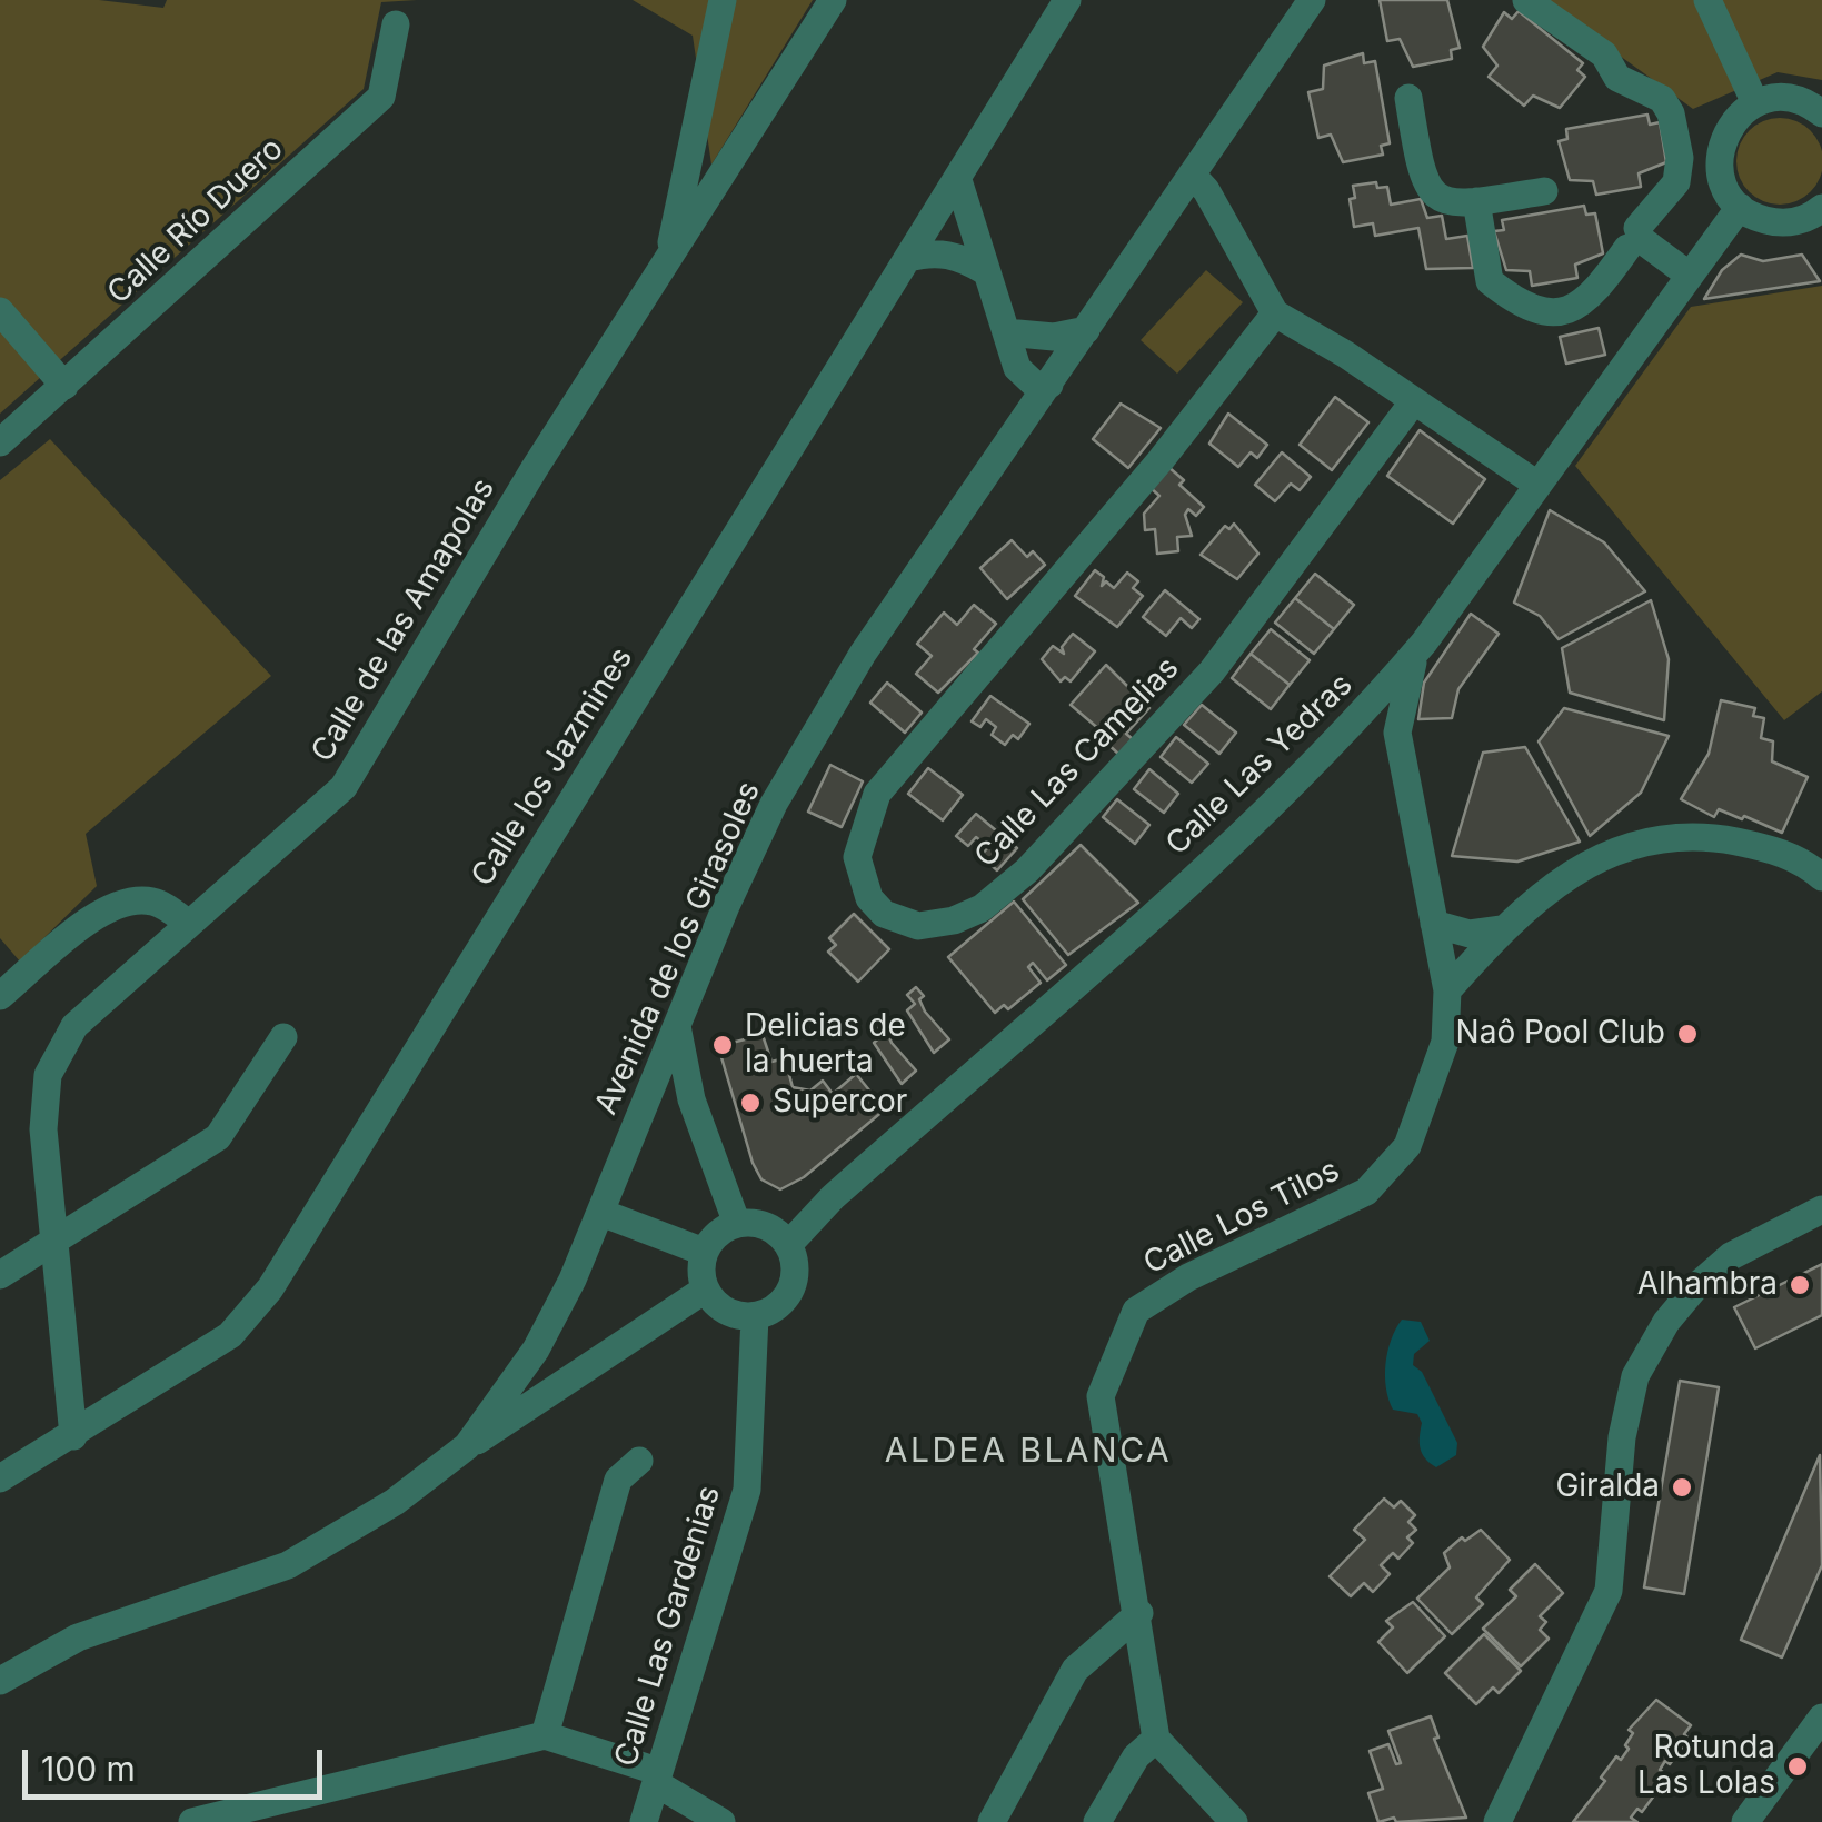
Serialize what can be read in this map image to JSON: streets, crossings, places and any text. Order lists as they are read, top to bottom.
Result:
{
  "streets": {
    "street": [
      "Calle Río Duero",
      "Calle de las Amapolas",
      "Calle Las Camelias",
      "Calle Las Yedras",
      "Calle los Jazmines",
      "Avenida de los Girasoles",
      "Calle Los Tilos",
      "Calle Las Gardenias"
    ]
  },
  "crossings": [
    ["Calle de las Amapolas", "Calle los Jazmines"],
    ["Calle Las Yedras", "Calle Los Tilos"],
    ["Calle Las Yedras", "Calle Las Gardenias"]
  ],
  "districts": ["ALDEA BLANCA"],
  "places": [
    "Naô Pool Club",
    "Delicias de la huerta",
    "Supercor",
    "Alhambra",
    "Giralda",
    "Rotunda Las Lolas"
  ],
  "scale_bar": "100 m"
}
